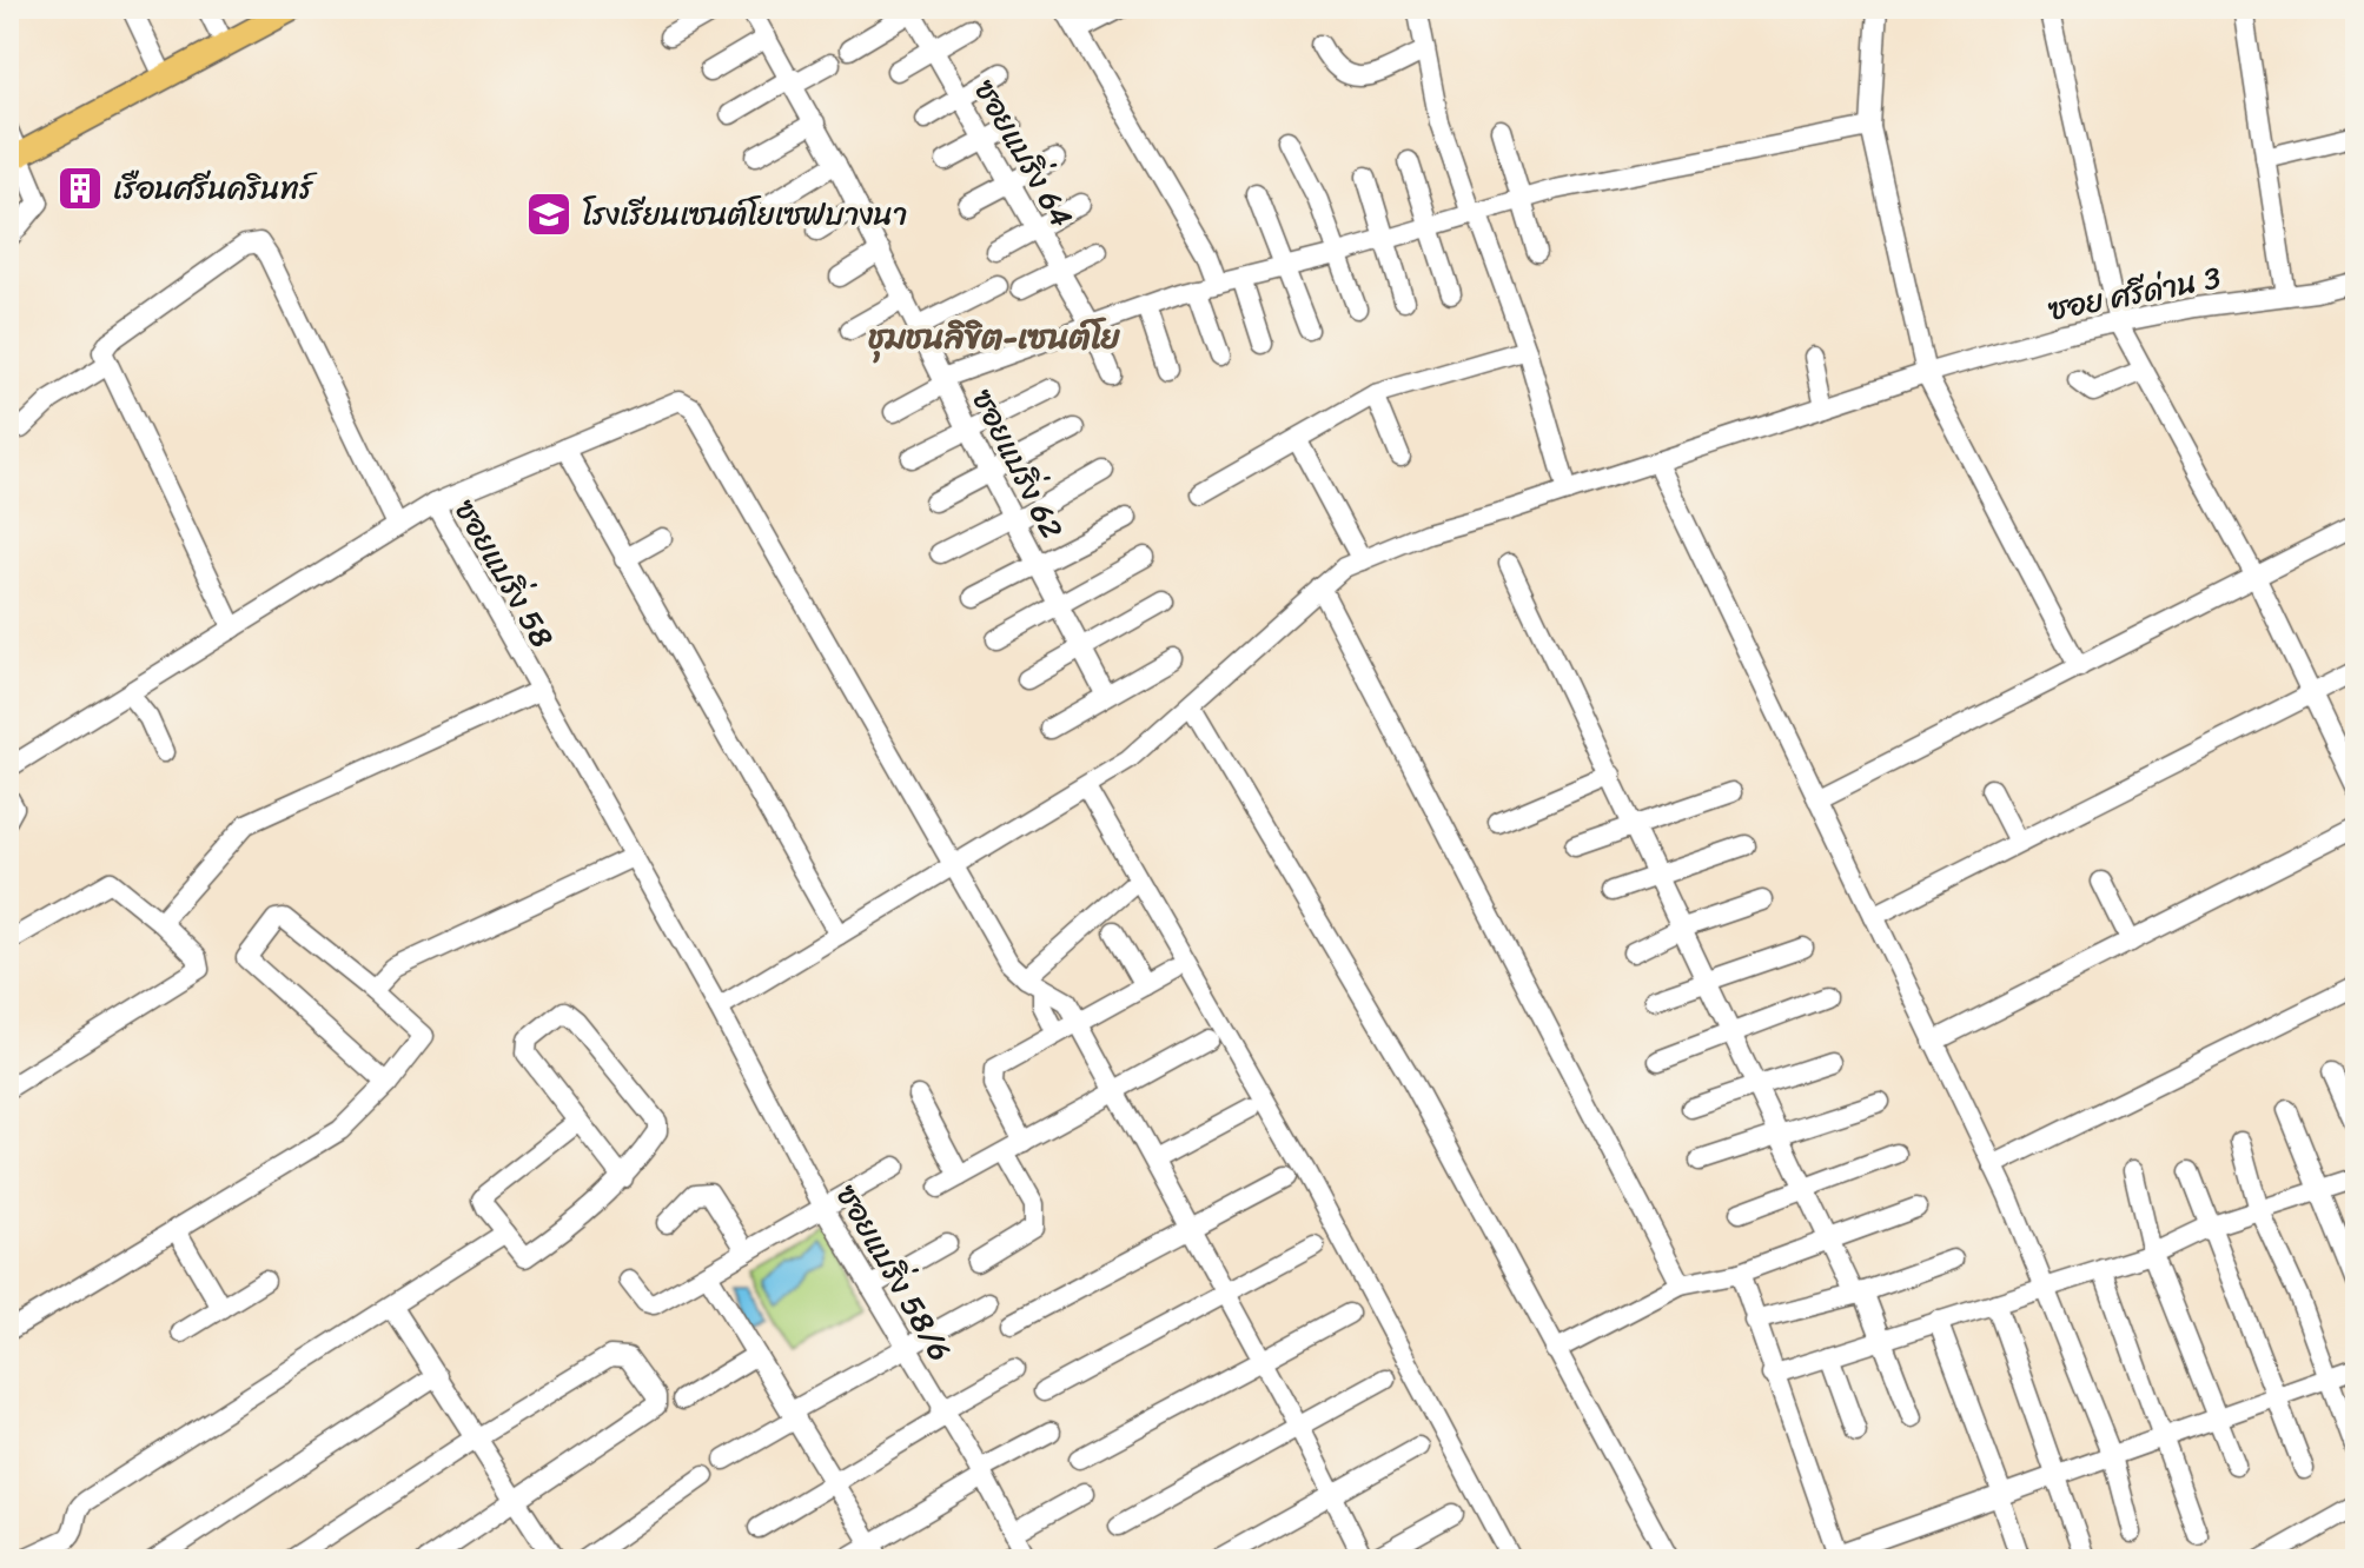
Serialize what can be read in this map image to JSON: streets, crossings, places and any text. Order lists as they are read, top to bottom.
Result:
{
  "streets": {
    "street": [
      "ซอยแบริ่ง 64",
      "ซอย ศรีด่าน 3",
      "ซอยแบริ่ง 62",
      "ซอยแบริ่ง 58",
      "ซอยแบริ่ง 58/6"
    ]
  },
  "crossings": [
    ["ซอย ศรีด่าน 3", "ซอยแบริ่ง 58"],
    ["ซอย ศรีด่าน 3", "ซอยแบริ่ง 58/6"],
    ["ซอยแบริ่ง 58", "ซอยแบริ่ง 58/6"]
  ],
  "districts": ["ชุมชนลิขิต-เซนต์โย"],
  "places": {
    "building": ["เรือนศรีนครินทร์"],
    "school or university": ["โรงเรียนเซนต์โยเซฟบางนา"]
  }
}
